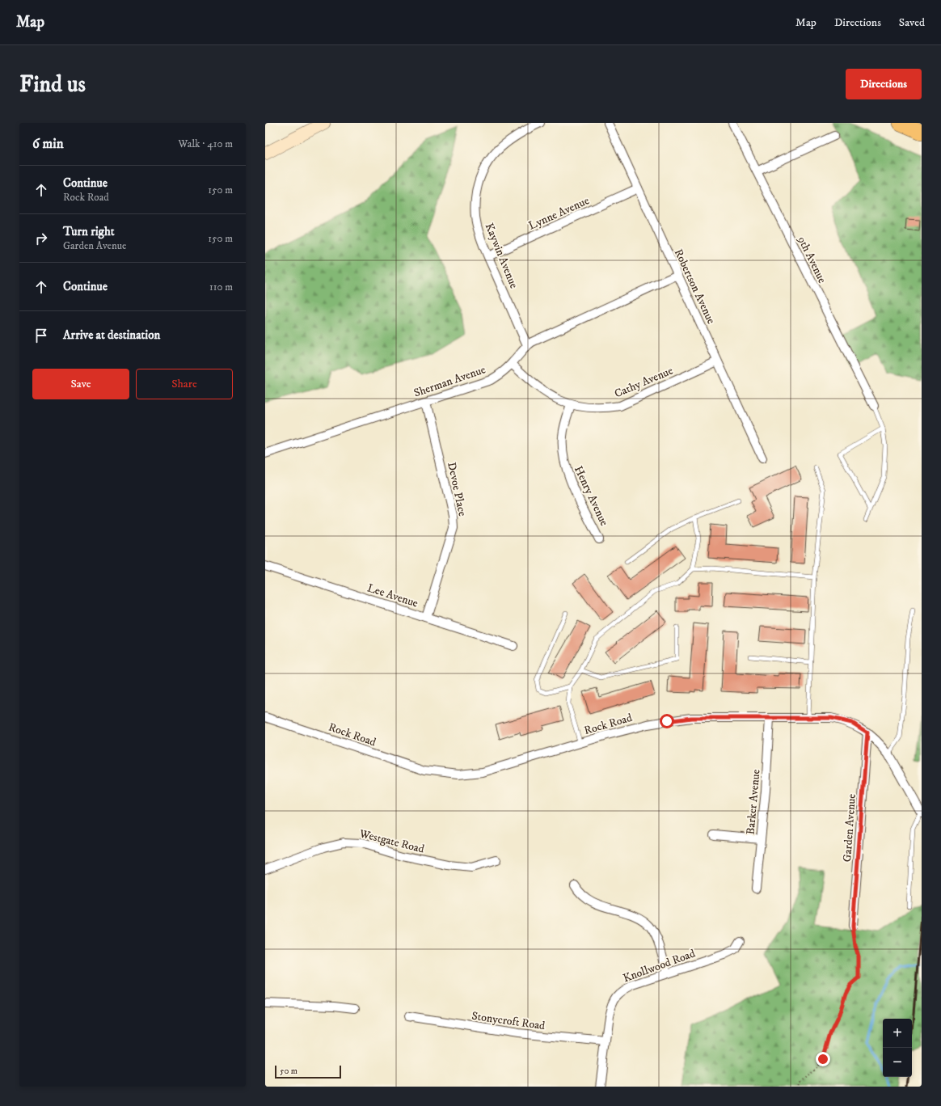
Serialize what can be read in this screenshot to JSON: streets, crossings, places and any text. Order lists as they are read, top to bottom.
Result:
{
  "streets": {
    "street": [
      "Lynne Avenue",
      "Kaywin Avenue",
      "9th Avenue",
      "Robertson Avenue",
      "Sherman Avenue",
      "Cathy Avenue",
      "Devoe Place",
      "Henry Avenue",
      "Lee Avenue",
      "Rock Road",
      "Barker Avenue",
      "Garden Avenue",
      "Westgate Road",
      "Knollwood Road",
      "Stonycroft Road"
    ]
  },
  "crossings": [
    ["Lynne Avenue", "Kaywin Avenue"],
    ["Lynne Avenue", "Robertson Avenue"],
    ["Kaywin Avenue", "Sherman Avenue"],
    ["Robertson Avenue", "Sherman Avenue"],
    ["Robertson Avenue", "Cathy Avenue"],
    ["Sherman Avenue", "Cathy Avenue"],
    ["Sherman Avenue", "Devoe Place"],
    ["Cathy Avenue", "Henry Avenue"],
    ["Devoe Place", "Lee Avenue"],
    ["Rock Road", "Barker Avenue"],
    ["Rock Road", "Garden Avenue"],
    ["Knollwood Road", "Stonycroft Road"]
  ],
  "scale_bar": "50 m",
  "page": {
    "header": "Map",
    "nav": ["Map", "Directions", "Saved"],
    "buttons": [
      "Directions",
      ["Save", "Share"]
    ],
    "title": "Find us",
    "heading": ["6 min", "Walk · 410 m"],
    "list": [
      ["Continue", "Rock Road", "150 m"],
      ["Turn right", "Garden Avenue", "150 m"],
      ["Continue", "110 m"],
      "Arrive at destination"
    ],
    "map_buttons": ["+", "−"],
    "scale": "50 m"
  }
}
